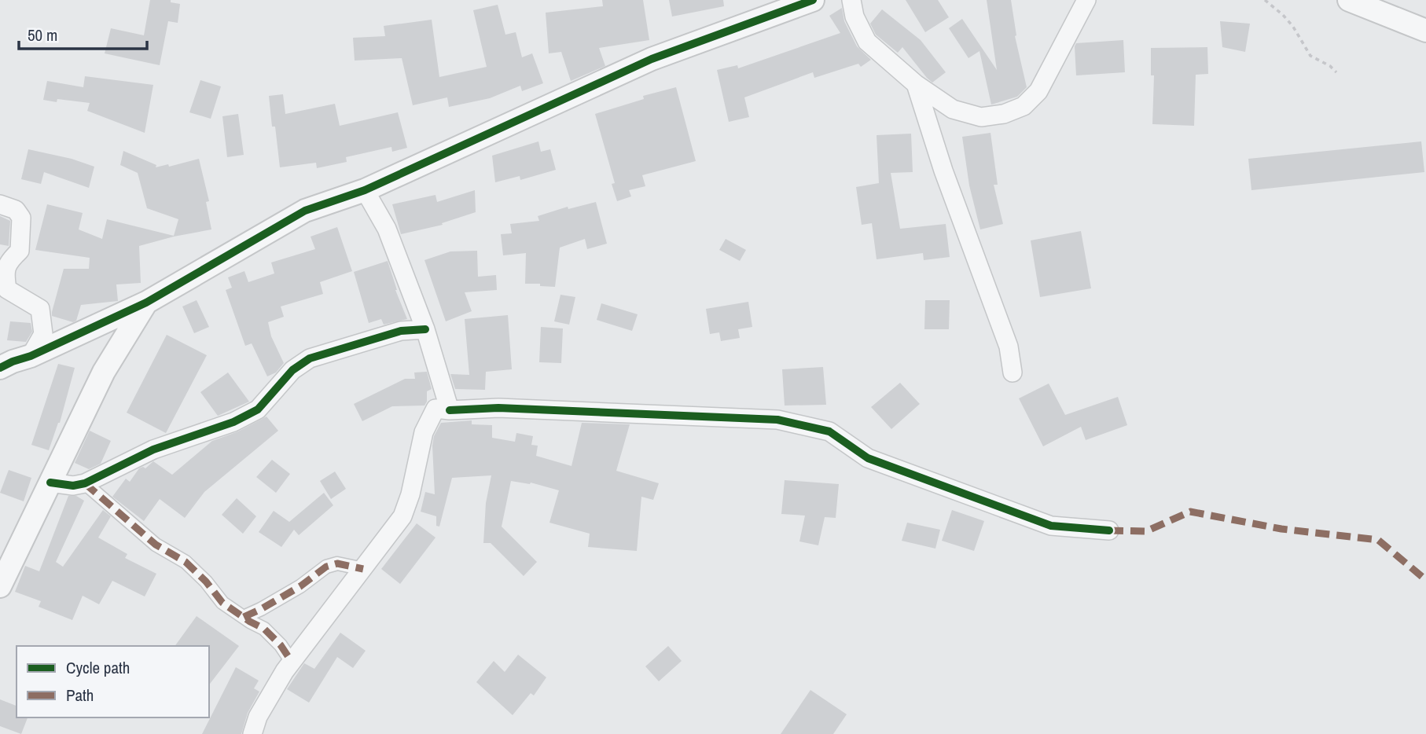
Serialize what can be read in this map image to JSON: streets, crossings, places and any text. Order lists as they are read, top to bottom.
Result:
{
  "legend": ["Cycle path", "Path"],
  "scale_bar": "50 m"
}
